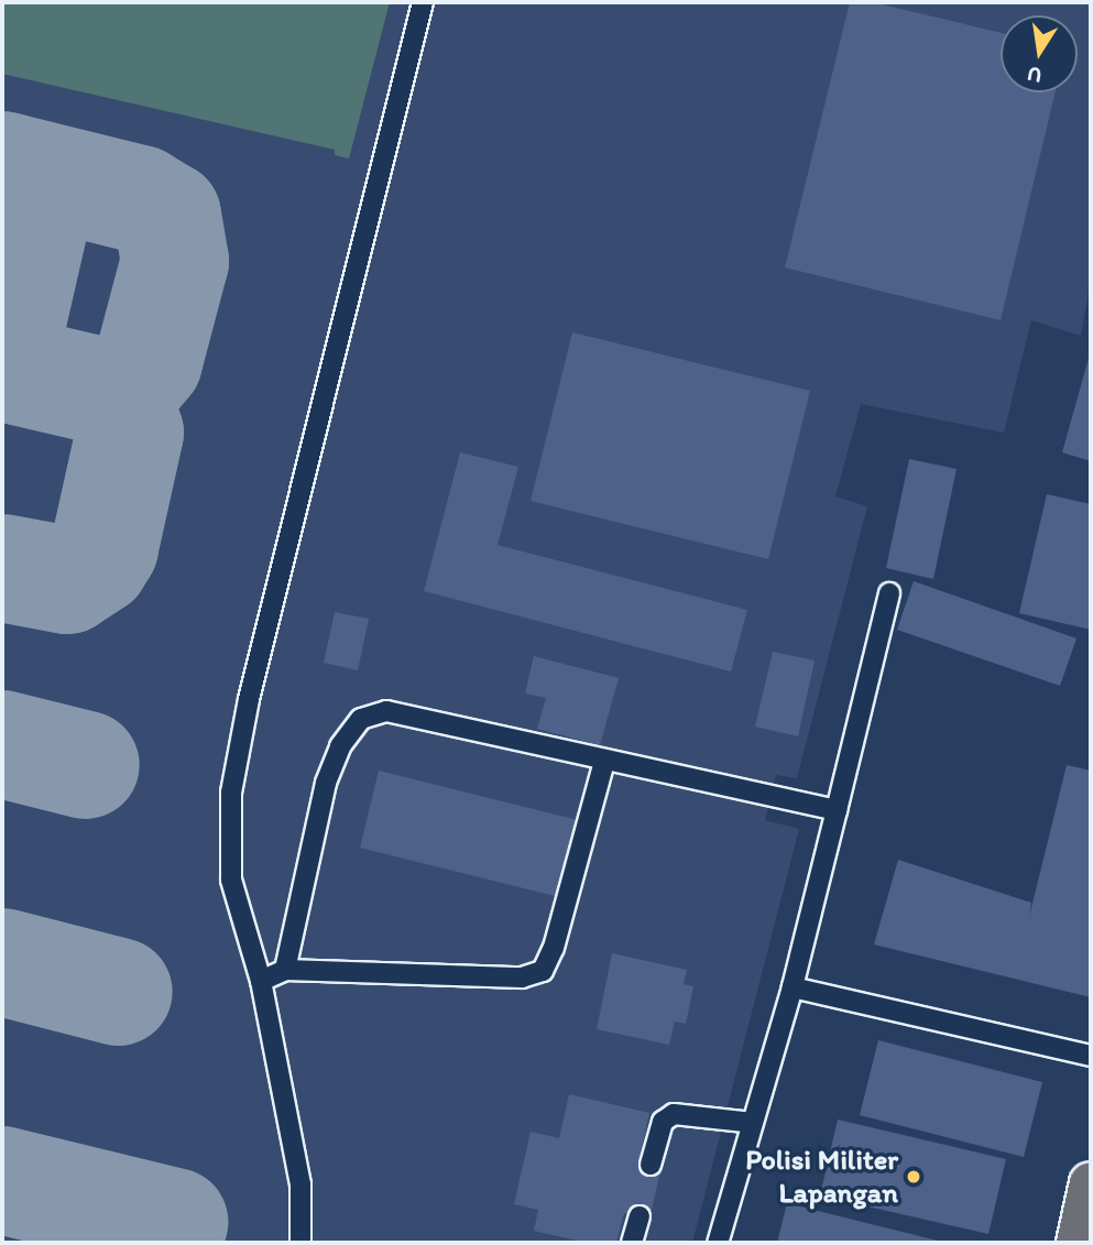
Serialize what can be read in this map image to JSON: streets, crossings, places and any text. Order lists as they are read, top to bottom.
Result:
{
  "places": ["Polisi Militer Lapangan"],
  "north": "bottom"
}
